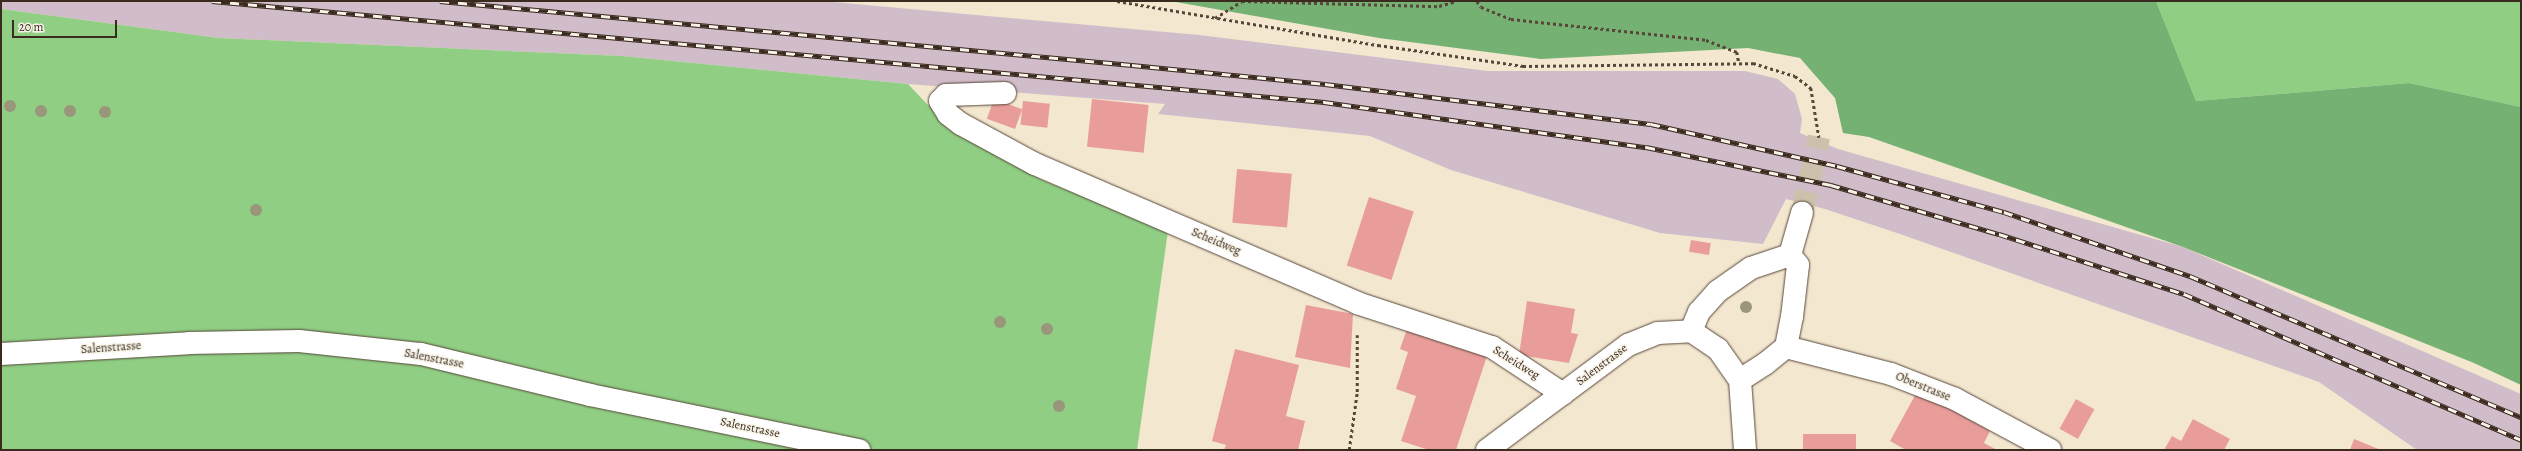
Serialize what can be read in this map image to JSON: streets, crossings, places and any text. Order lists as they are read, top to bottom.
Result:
{
  "streets": {
    "street": ["Scheidweg", "Salenstrasse", "Oberstrasse"]
  },
  "crossings": [
    ["Scheidweg", "Salenstrasse"]
  ],
  "scale_bar": "20 m"
}
